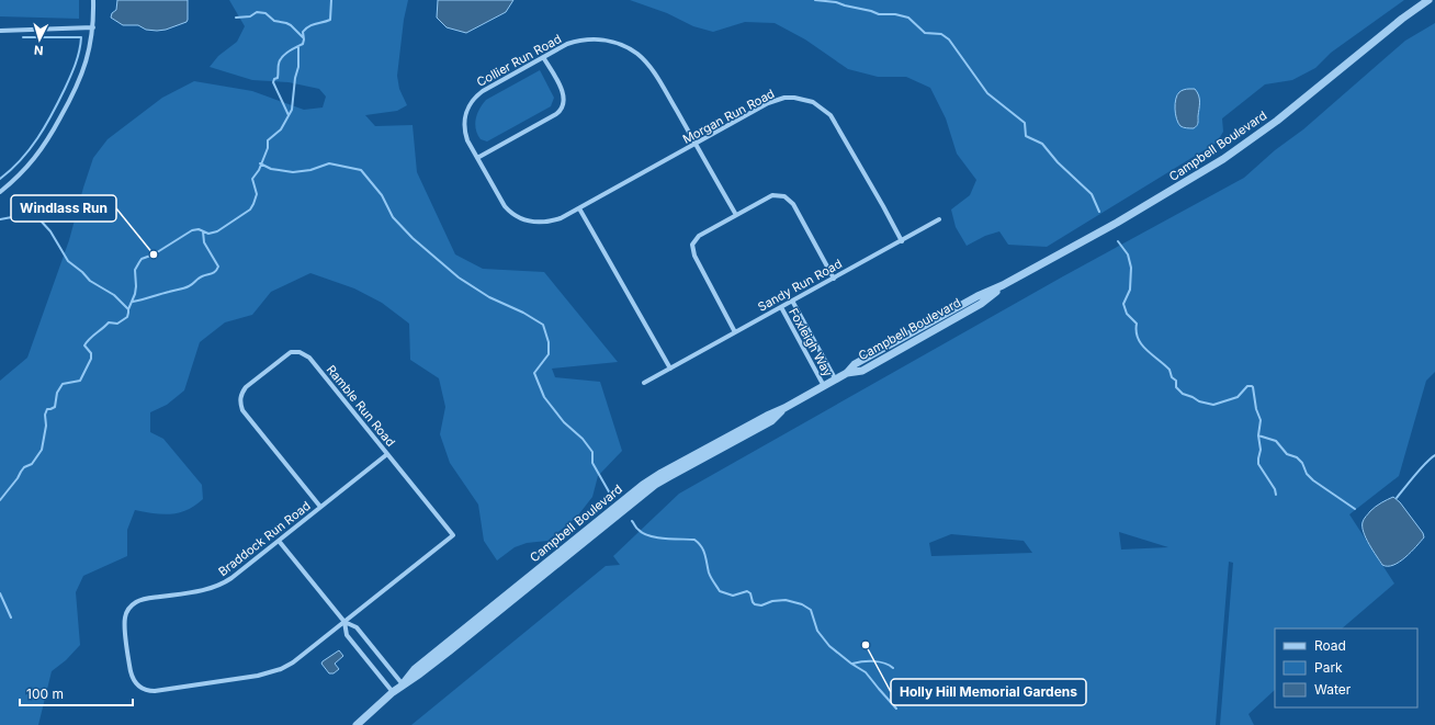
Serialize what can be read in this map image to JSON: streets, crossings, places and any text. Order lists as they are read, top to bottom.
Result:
{
  "streets": {
    "street": [
      "Collier Run Road",
      "Morgan Run Road",
      "Campbell Boulevard",
      "Sandy Run Road",
      "Foxleigh Way",
      "Ramble Run Road",
      "Braddock Run Road"
    ]
  },
  "crossings": [
    ["Collier Run Road", "Morgan Run Road"],
    ["Morgan Run Road", "Sandy Run Road"],
    ["Campbell Boulevard", "Foxleigh Way"],
    ["Sandy Run Road", "Foxleigh Way"],
    ["Ramble Run Road", "Braddock Run Road"]
  ],
  "places": ["Windlass Run", "Holly Hill Memorial Gardens"],
  "legend": ["Road", "Park", "Water"],
  "scale_bar": "100 m",
  "north": "bottom"
}
